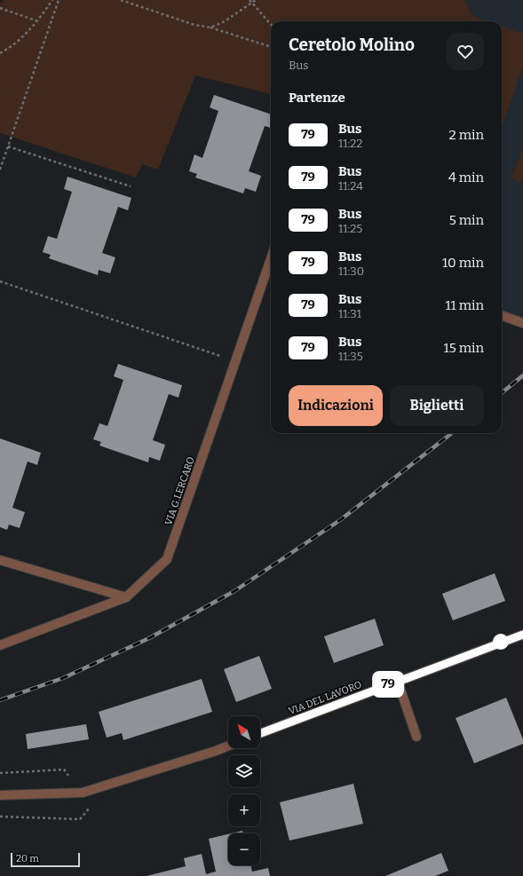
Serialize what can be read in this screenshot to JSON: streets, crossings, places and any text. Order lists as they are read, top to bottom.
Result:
{
  "streets": {
    "street": ["VIA G.LERCARO", "VIA DEL LAVORO"]
  },
  "lines": ["bus line 79"],
  "scale_bar": "20 m",
  "north": "top left",
  "page": {
    "on_map": "79",
    "heading": [
      ["Ceretolo Molino", "Bus"],
      "Partenze"
    ],
    "list": [
      {
        "mark": "79",
        "name": "Bus",
        "note": "11:22",
        "value": "2 min"
      },
      {
        "mark": "79",
        "name": "Bus",
        "note": "11:24",
        "value": "4 min"
      },
      {
        "mark": "79",
        "name": "Bus",
        "note": "11:25",
        "value": "5 min"
      },
      {
        "mark": "79",
        "name": "Bus",
        "note": "11:30",
        "value": "10 min"
      },
      {
        "mark": "79",
        "name": "Bus",
        "note": "11:31",
        "value": "11 min"
      },
      {
        "mark": "79",
        "name": "Bus",
        "note": "11:35",
        "value": "15 min"
      }
    ],
    "buttons": ["Indicazioni", "Biglietti"],
    "map_buttons": ["+", "−"],
    "scale": "20 m"
  }
}
